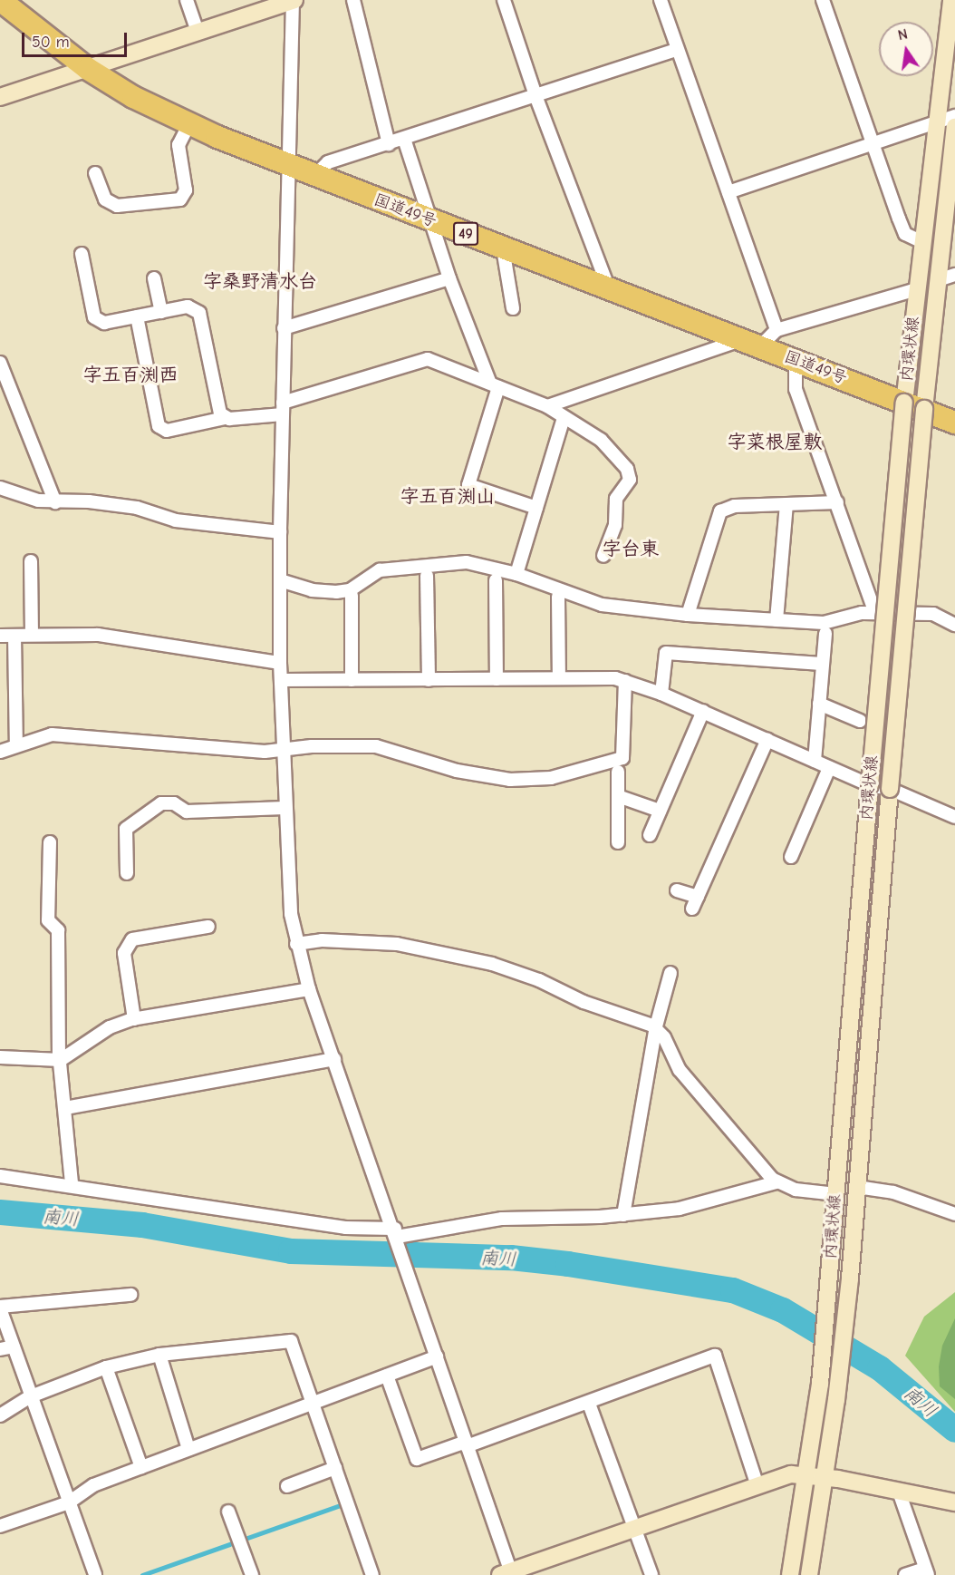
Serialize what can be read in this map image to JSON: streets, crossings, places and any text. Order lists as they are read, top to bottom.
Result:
{
  "streets": {
    "highway": ["国道49号", "49"],
    "street": ["内環状線"]
  },
  "crossings": [
    ["国道49号", "内環状線"]
  ],
  "districts": [
    "字桑野清水台",
    "字五百渕西",
    "字菜根屋敷",
    "字五百渕山",
    "字台東"
  ],
  "water": ["南川"],
  "scale_bar": "50 m",
  "north": "top"
}
